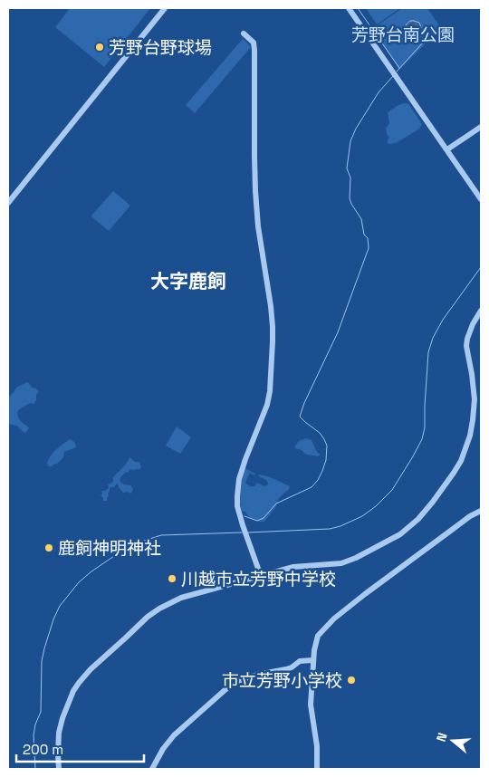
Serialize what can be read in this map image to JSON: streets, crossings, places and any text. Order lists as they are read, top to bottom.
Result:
{
  "districts": ["大字鹿飼"],
  "parks": ["芳野台南公園"],
  "places": [
    "芳野台野球場",
    "鹿飼神明神社",
    "川越市立芳野中学校",
    "市立芳野小学校"
  ],
  "scale_bar": "200 m",
  "north": "left"
}
